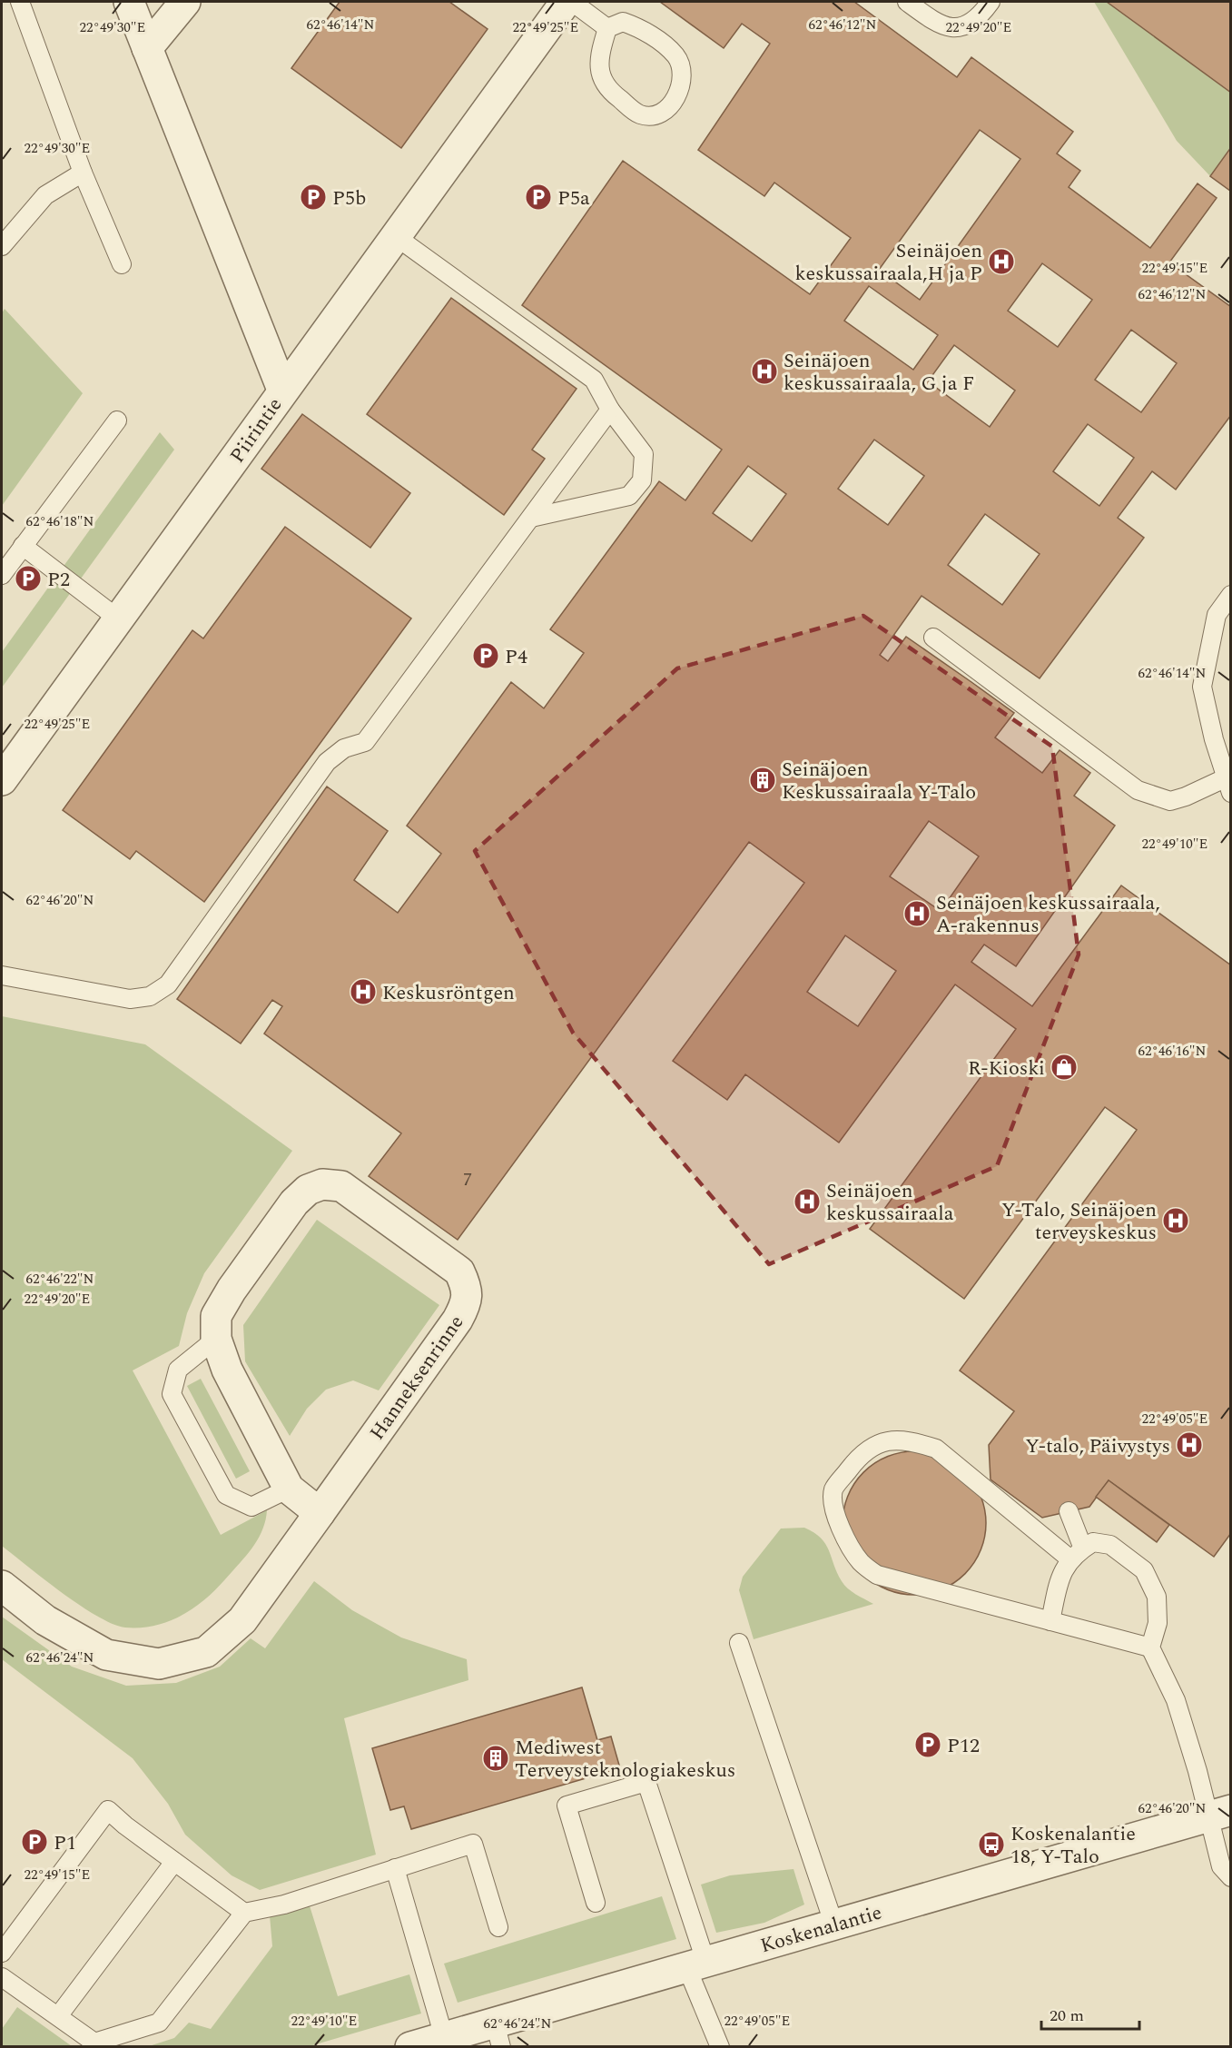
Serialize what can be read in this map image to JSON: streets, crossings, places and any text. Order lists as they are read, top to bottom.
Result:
{
  "streets": {
    "street": ["Piirintie", "Hanneksenrinne", "Koskenalantie"]
  },
  "places": {
    "parking": [
      "P5b",
      "P5a",
      "P2",
      "P4",
      "P12",
      "P1"
    ],
    "hospital": [
      "Seinäjoen keskussairaala,H ja P",
      "Seinäjoen keskussairaala, G ja F",
      "Seinäjoen keskussairaala, A-rakennus",
      "Keskusröntgen",
      "Seinäjoen keskussairaala",
      "Y-Talo, Seinäjoen terveyskeskus",
      "Y-talo, Päivystys"
    ],
    "building": ["Seinäjoen Keskussairaala Y-Talo", "Mediwest Terveysteknologiakeskus"],
    "shop": ["R-Kioski"],
    "bus stop": ["Koskenalantie 18, Y-Talo"]
  },
  "house_numbers": ["7"],
  "scale_bar": "20 m",
  "coordinates": [
    "62°46'14\"N",
    "62°46'12\"N",
    "22°49'30\"E",
    "22°49'25\"E",
    "22°49'20\"E",
    "22°49'15\"E",
    "62°46'18\"N",
    "22°49'10\"E",
    "62°46'20\"N",
    "62°46'16\"N",
    "62°46'22\"N",
    "22°49'05\"E",
    "62°46'24\"N"
  ]
}
